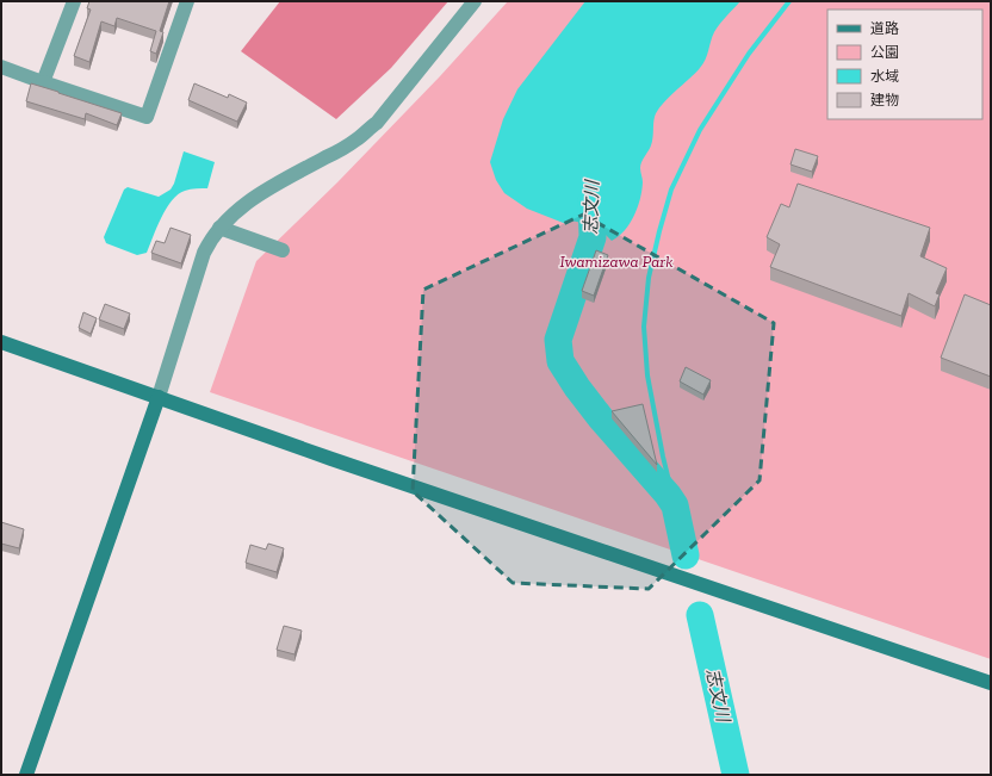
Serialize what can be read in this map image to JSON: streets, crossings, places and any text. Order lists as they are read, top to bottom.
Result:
{
  "water": ["志文川"],
  "parks": ["Iwamizawa Park"],
  "legend": [
    "道路",
    "公園",
    "水域",
    "建物"
  ]
}
